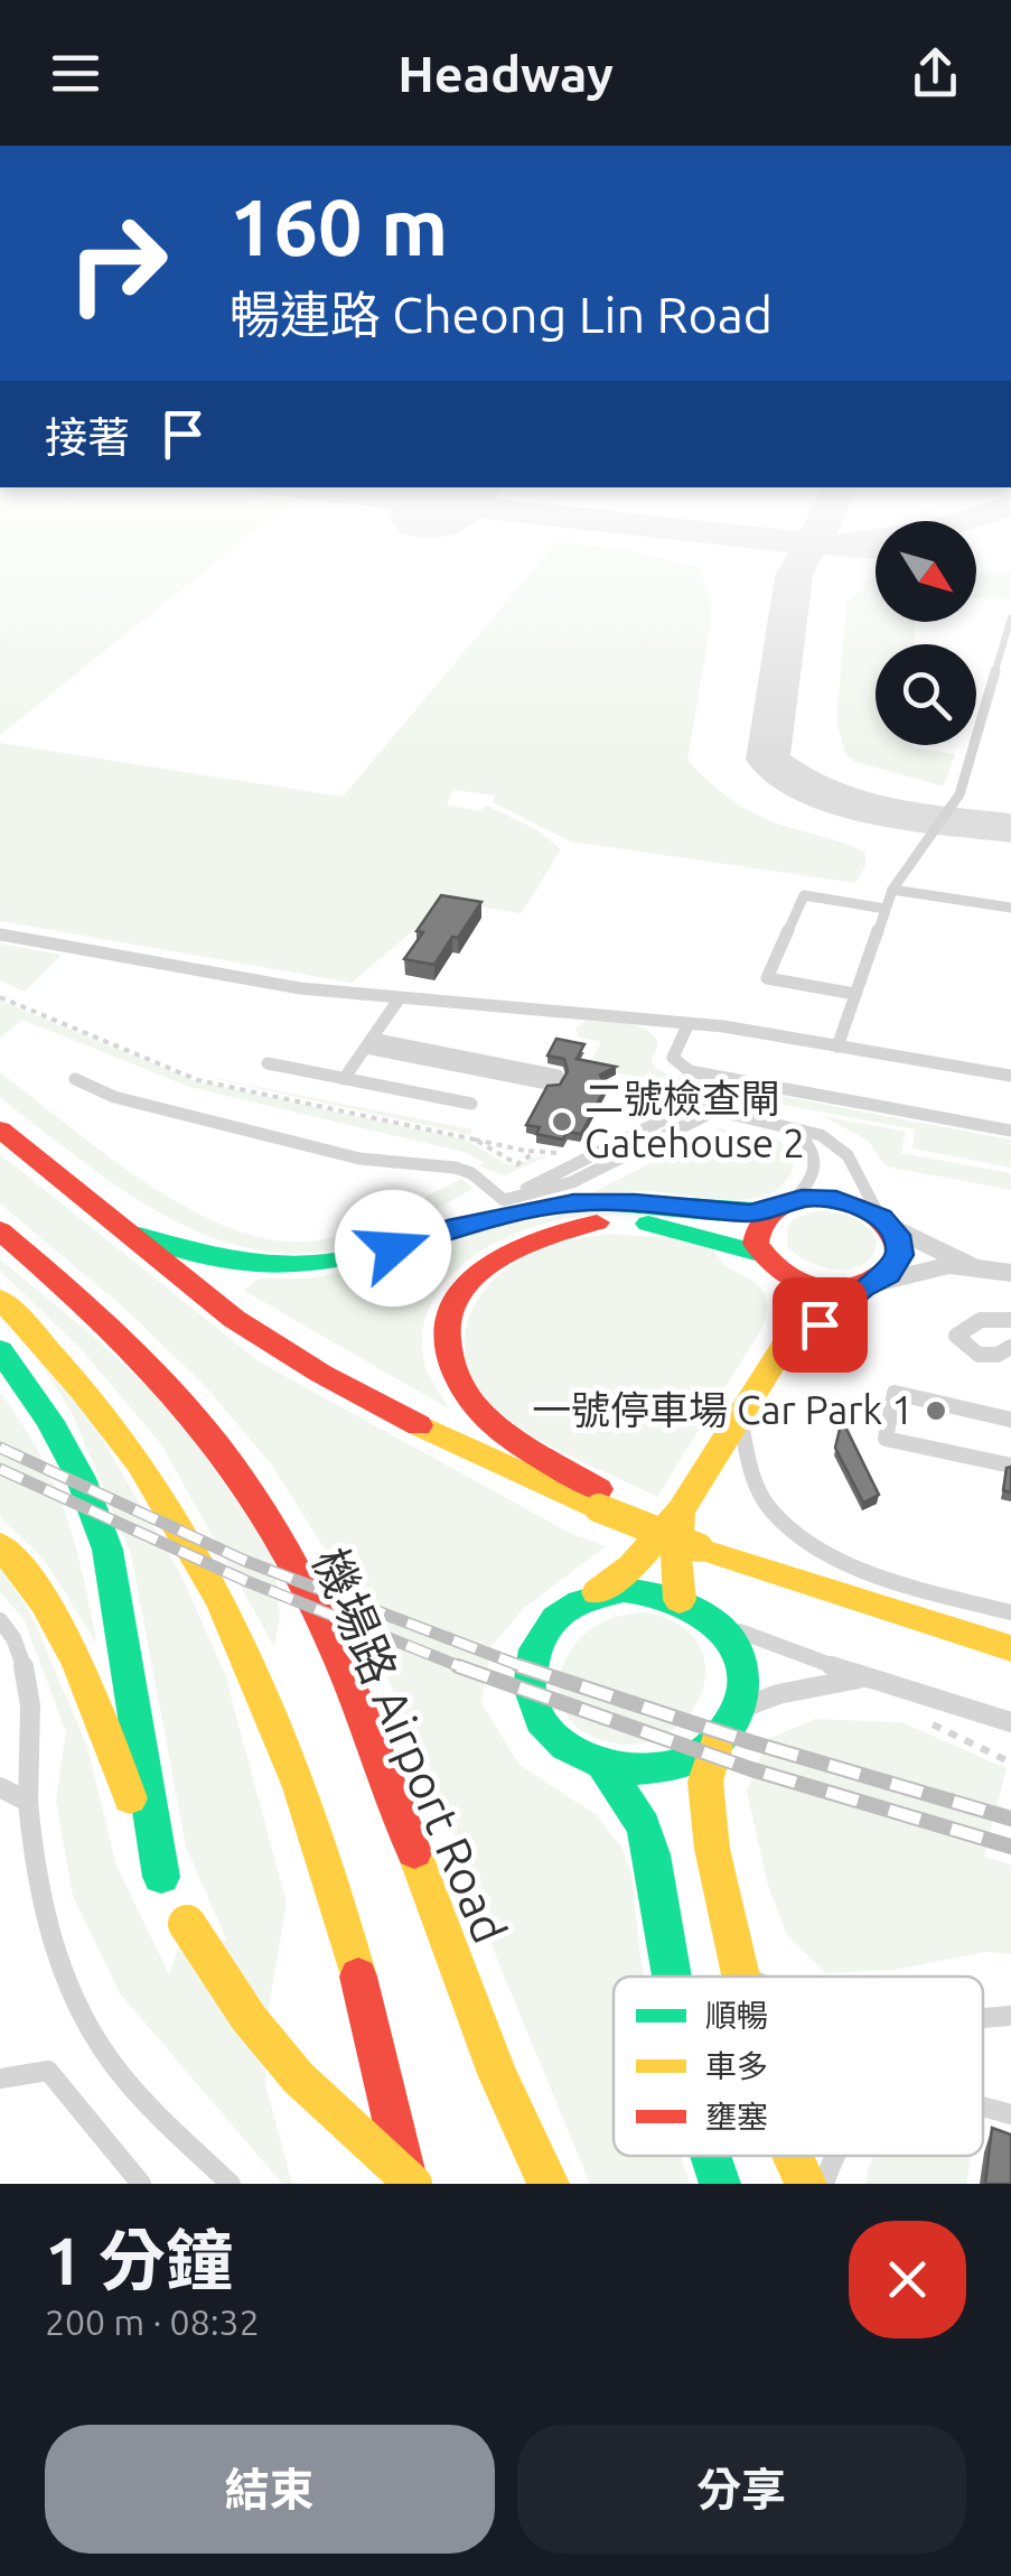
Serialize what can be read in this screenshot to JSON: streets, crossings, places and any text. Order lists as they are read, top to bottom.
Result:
{
  "streets": {
    "street": ["機場路 Airport Road"]
  },
  "places": ["二號檢查閘 Gatehouse 2", "一號停車場 Car Park 1"],
  "legend": ["順暢", "車多", "壅塞"],
  "north": "bottom right",
  "page": {
    "header": "Headway",
    "turn": ["160 m", "暢連路 Cheong Lin Road"],
    "then": "接著",
    "heading": ["1 分鐘", "200 m · 08:32"],
    "buttons": ["結束", "分享"]
  }
}
